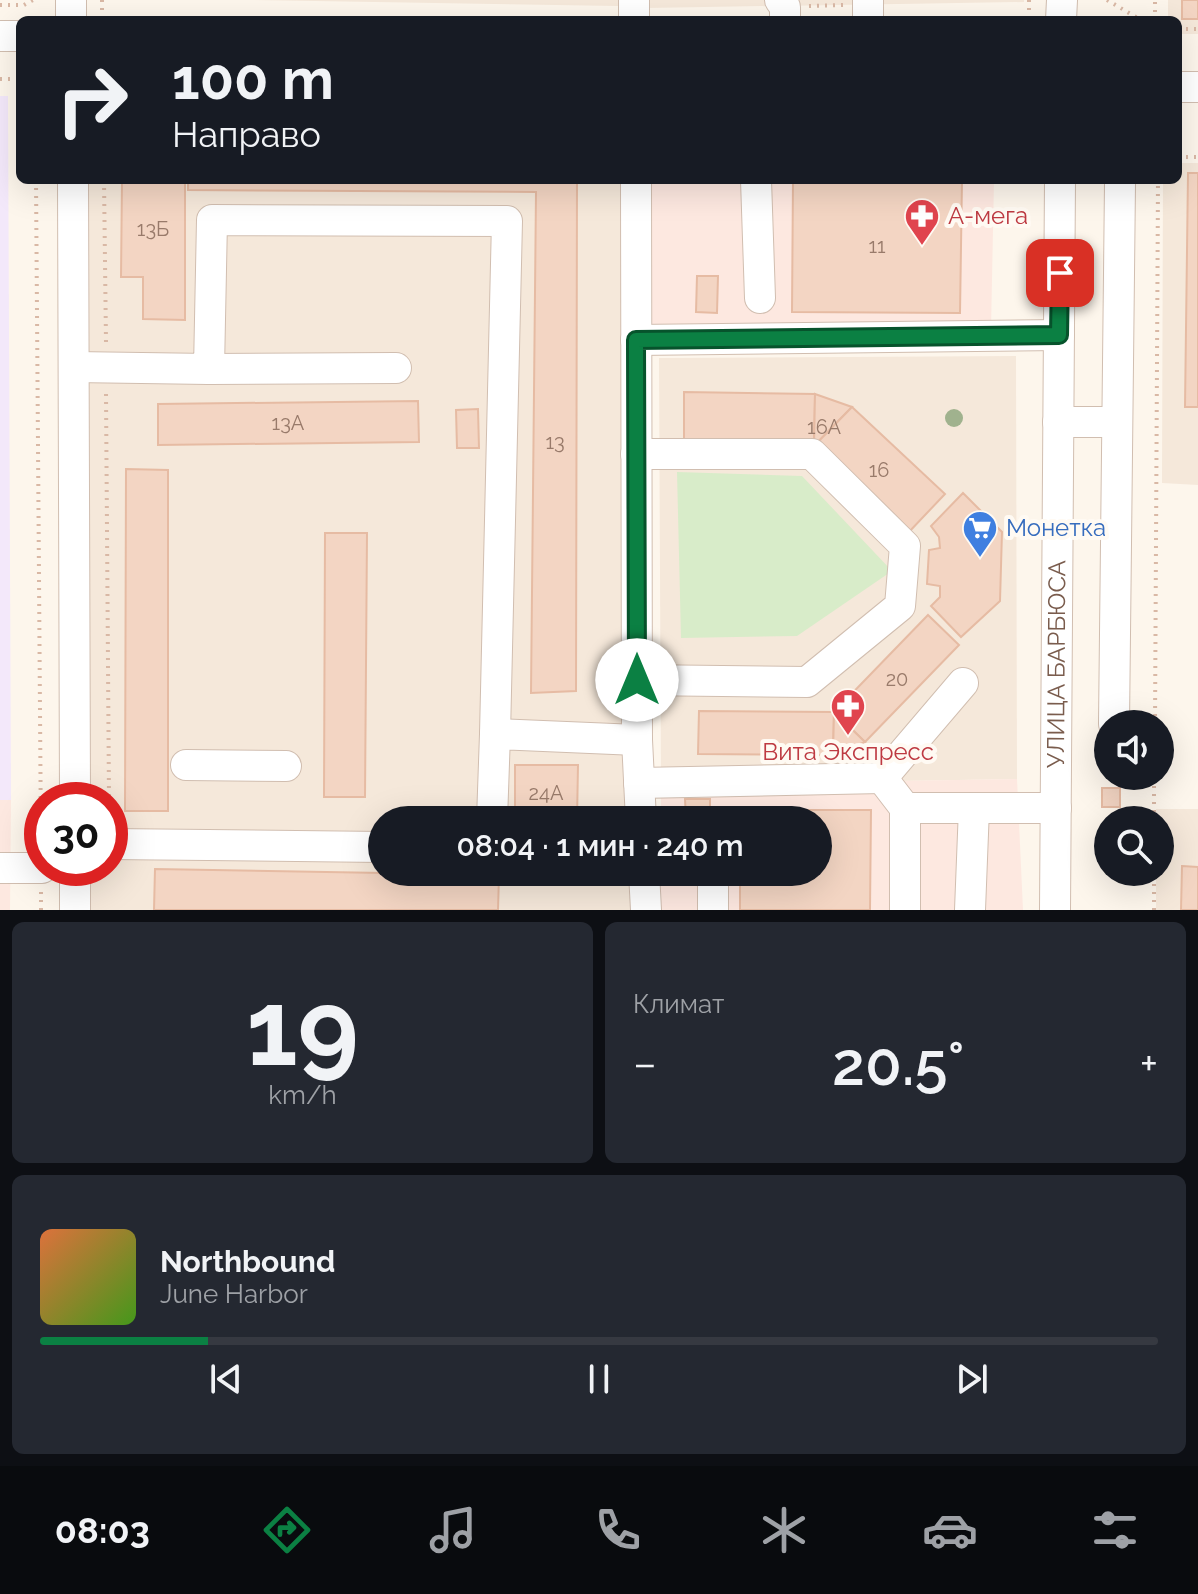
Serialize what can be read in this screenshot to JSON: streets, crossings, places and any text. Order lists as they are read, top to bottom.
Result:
{
  "streets": {
    "street": ["УЛИЦА БАРБЮСА"]
  },
  "places": {
    "pharmacy": ["А-мега", "Вита Экспресс"],
    "supermarket": ["Монетка"]
  },
  "house_numbers": [
    "13Б",
    "11",
    "13А",
    "16А",
    "13",
    "16",
    "20",
    "24А"
  ],
  "page": {
    "turn": ["100 m", "Направо"],
    "limit": "30",
    "trip": "08:04 · 1 мин · 240 m",
    "tile": [
      ["19", "km/h"],
      "Климат"
    ],
    "heat": ["−", "20.5°", "+"],
    "song": ["Northbound", "June Harbor"],
    "tabs": "08:03"
  }
}
